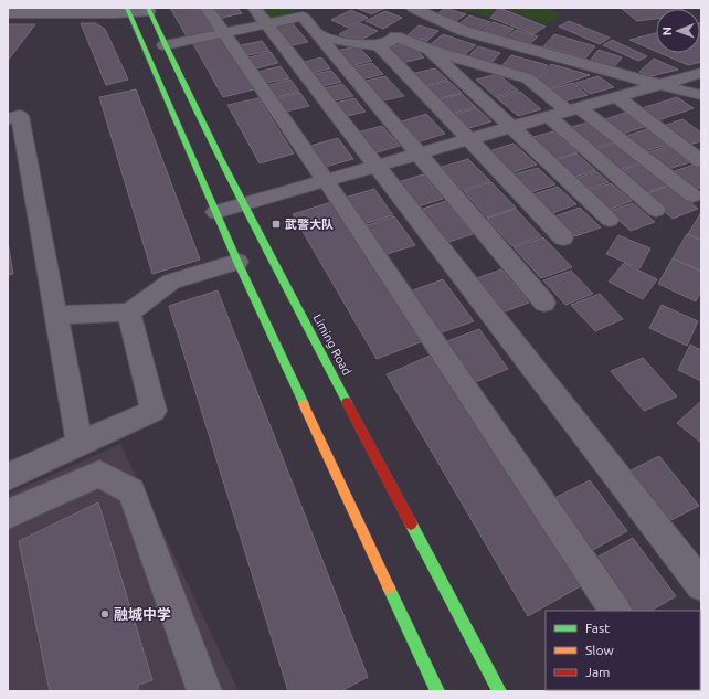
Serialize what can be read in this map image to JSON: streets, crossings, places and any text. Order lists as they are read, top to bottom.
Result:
{
  "streets": {
    "street": ["Liming Road"]
  },
  "places": {
    "transit": ["武警大队"],
    "other": ["融城中学"]
  },
  "legend": ["Fast", "Slow", "Jam"],
  "north": "left"
}
